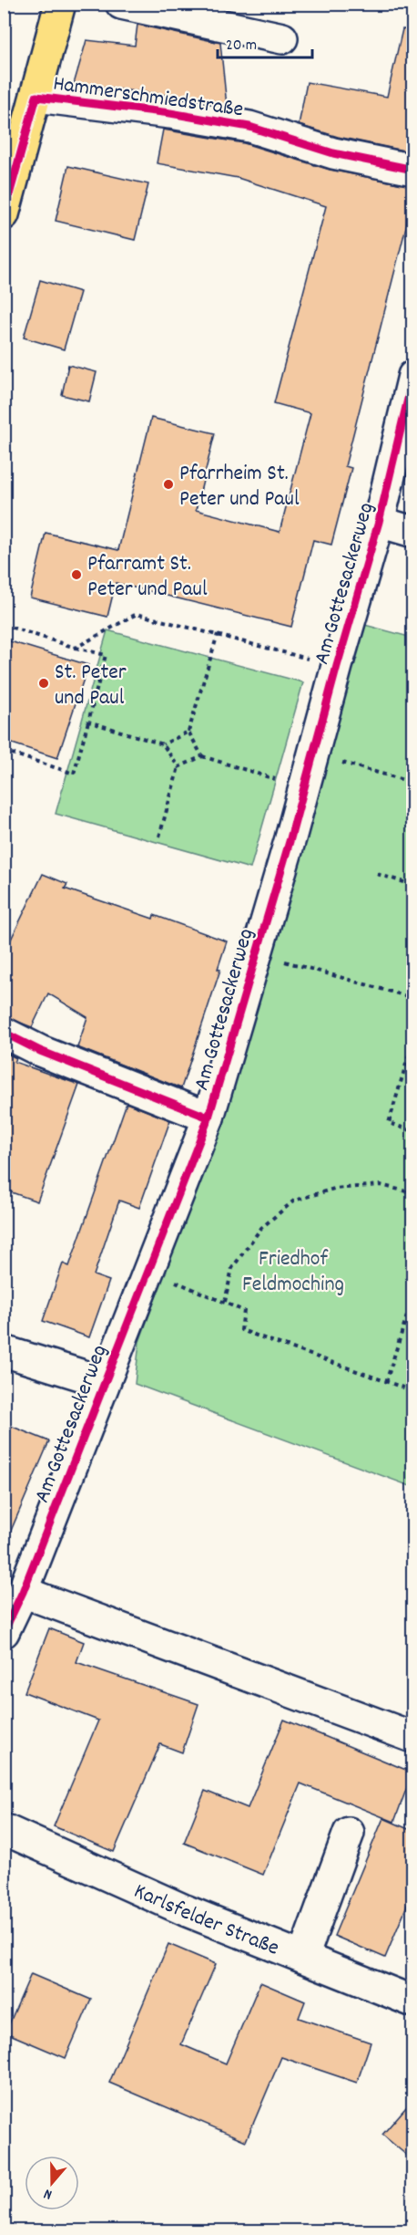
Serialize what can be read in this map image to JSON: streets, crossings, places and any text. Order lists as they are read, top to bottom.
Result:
{
  "streets": {
    "street": ["Hammerschmiedstraße", "Am Gottesackerweg", "Karlsfelder Straße"]
  },
  "parks": ["Friedhof Feldmoching"],
  "places": ["Pfarrheim St. Peter und Paul", "Pfarramt St. Peter und Paul", "St. Peter und Paul"],
  "scale_bar": "20 m",
  "north": "bottom"
}
